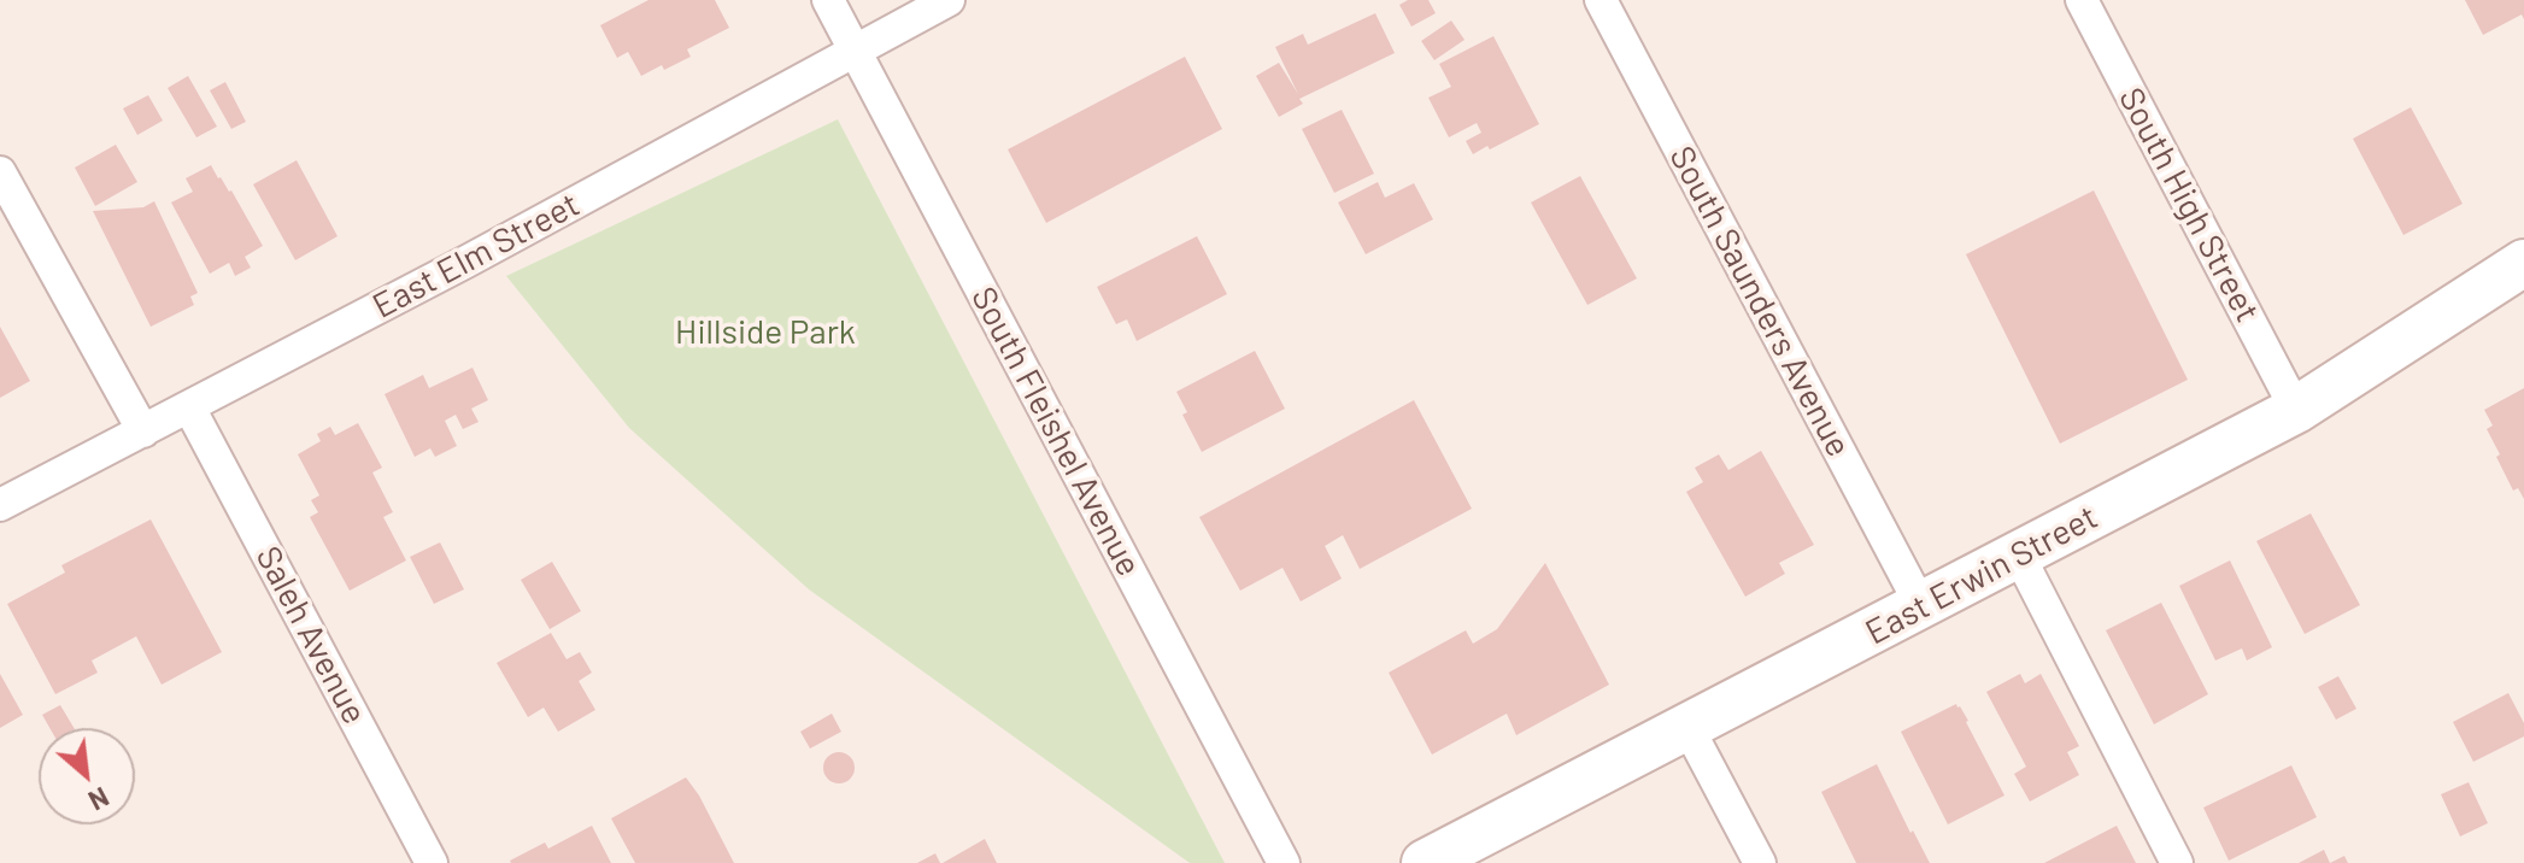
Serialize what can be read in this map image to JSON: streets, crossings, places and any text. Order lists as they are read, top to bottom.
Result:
{
  "streets": {
    "main road": ["East Erwin Street"],
    "street": [
      "South High Street",
      "East Elm Street",
      "South Saunders Avenue",
      "South Fleishel Avenue",
      "Saleh Avenue"
    ]
  },
  "crossings": [
    ["South High Street", "East Erwin Street"],
    ["East Elm Street", "South Fleishel Avenue"],
    ["East Elm Street", "Saleh Avenue"],
    ["South Saunders Avenue", "East Erwin Street"]
  ],
  "parks": ["Hillside Park"],
  "north": "bottom right"
}
